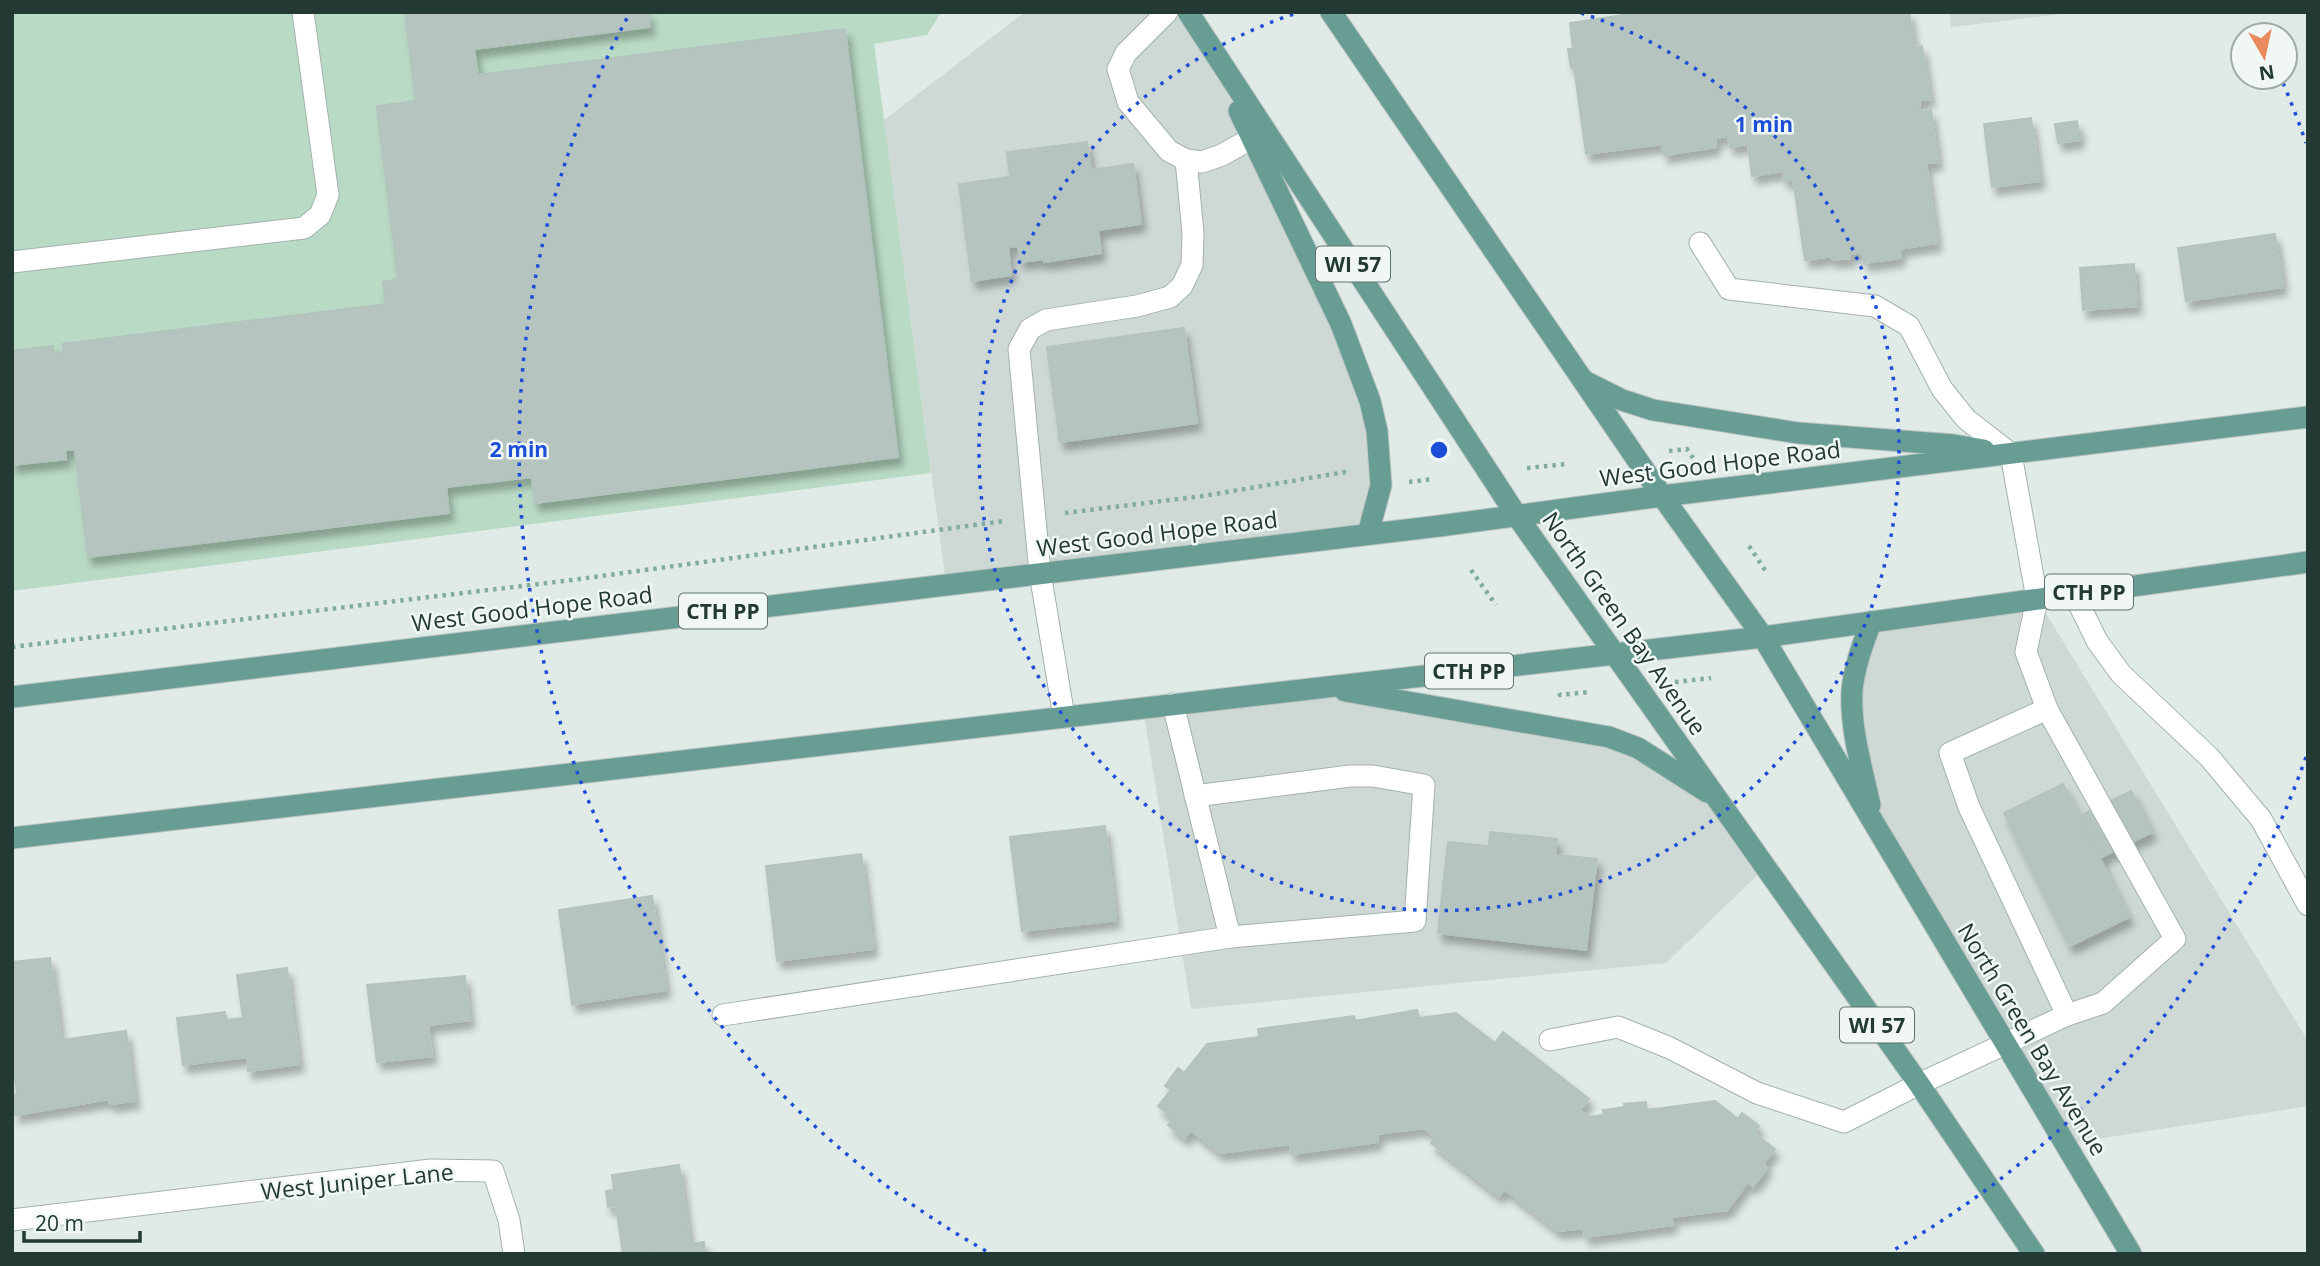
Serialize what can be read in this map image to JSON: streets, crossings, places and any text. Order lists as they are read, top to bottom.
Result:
{
  "streets": {
    "main road": [
      "WI 57",
      "West Good Hope Road",
      "CTH PP",
      "North Green Bay Avenue"
    ],
    "street": ["West Juniper Lane"]
  },
  "crossings": [
    ["West Good Hope Road", "North Green Bay Avenue"],
    ["CTH PP", "North Green Bay Avenue"]
  ],
  "scale_bar": "20 m",
  "north": "bottom",
  "rings": ["1 min", "2 min"]
}
